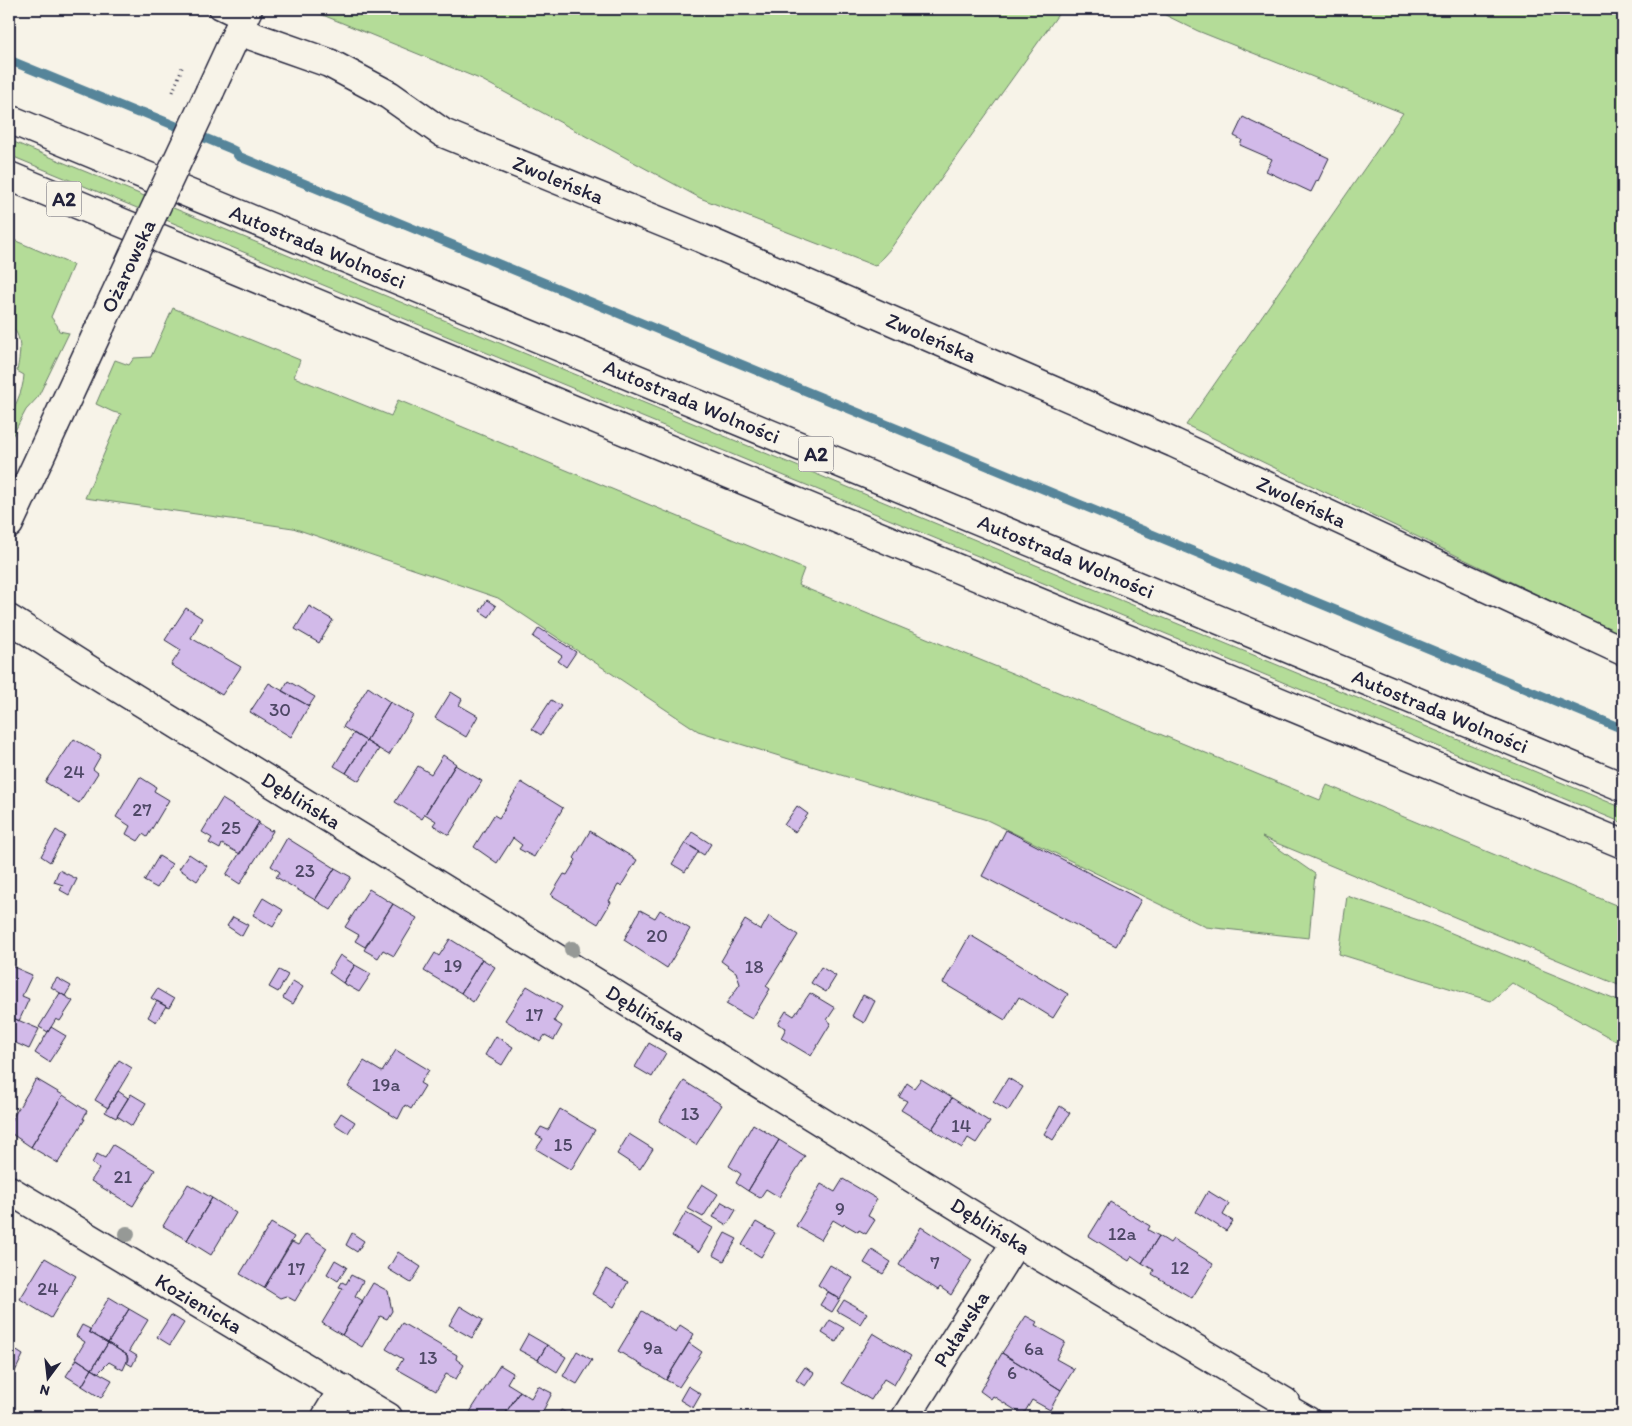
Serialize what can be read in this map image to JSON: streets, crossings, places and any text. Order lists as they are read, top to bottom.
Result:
{
  "streets": {
    "main road": [
      "Zwoleńska",
      "A2",
      "Autostrada Wolności",
      "Ożarowska",
      "Dęblińska",
      "Kozienicka",
      "Puławska"
    ]
  },
  "crossings": [
    ["Zwoleńska", "Ożarowska"],
    ["Dęblińska", "Puławska"]
  ],
  "house_numbers": [
    "30",
    "24",
    "27",
    "25",
    "23",
    "20",
    "19",
    "18",
    "17",
    "19a",
    "13",
    "14",
    "15",
    "21",
    "9",
    "12a",
    "7",
    "12",
    "17",
    "24",
    "9a",
    "6a",
    "13",
    "6"
  ],
  "north": "bottom"
}
